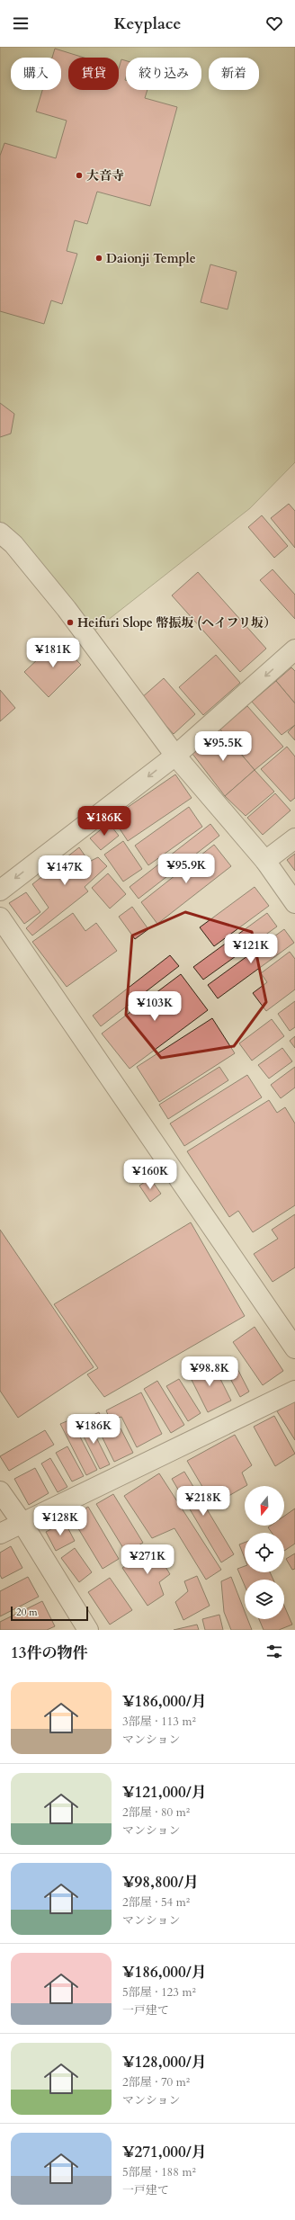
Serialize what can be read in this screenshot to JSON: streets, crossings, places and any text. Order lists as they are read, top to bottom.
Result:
{
  "places": ["大音寺", "Daionji Temple", "Heifuri Slope 幣振坂 (ヘイフリ坂）"],
  "scale_bar": "20 m",
  "north": "bottom",
  "page": {
    "header": "Keyplace",
    "chip": [
      "購入",
      "賃貸",
      "絞り込み",
      "新着"
    ],
    "price": [
      "¥181K",
      "¥95.5K",
      "¥186K",
      "¥95.9K",
      "¥147K",
      "¥121K",
      "¥103K",
      "¥160K",
      "¥98.8K",
      "¥186K",
      "¥218K",
      "¥128K",
      "¥271K"
    ],
    "scale": "20 m",
    "heading": "13件の物件",
    "list": [
      {
        "name": "¥186,000/月",
        "note": "3部屋 · 113 m² · マンション"
      },
      {
        "name": "¥121,000/月",
        "note": "2部屋 · 80 m² · マンション"
      },
      {
        "name": "¥98,800/月",
        "note": "2部屋 · 54 m² · マンション"
      },
      {
        "name": "¥186,000/月",
        "note": "5部屋 · 123 m² · 一戸建て"
      },
      {
        "name": "¥128,000/月",
        "note": "2部屋 · 70 m² · マンション"
      },
      {
        "name": "¥271,000/月",
        "note": "5部屋 · 188 m² · 一戸建て"
      }
    ]
  }
}
